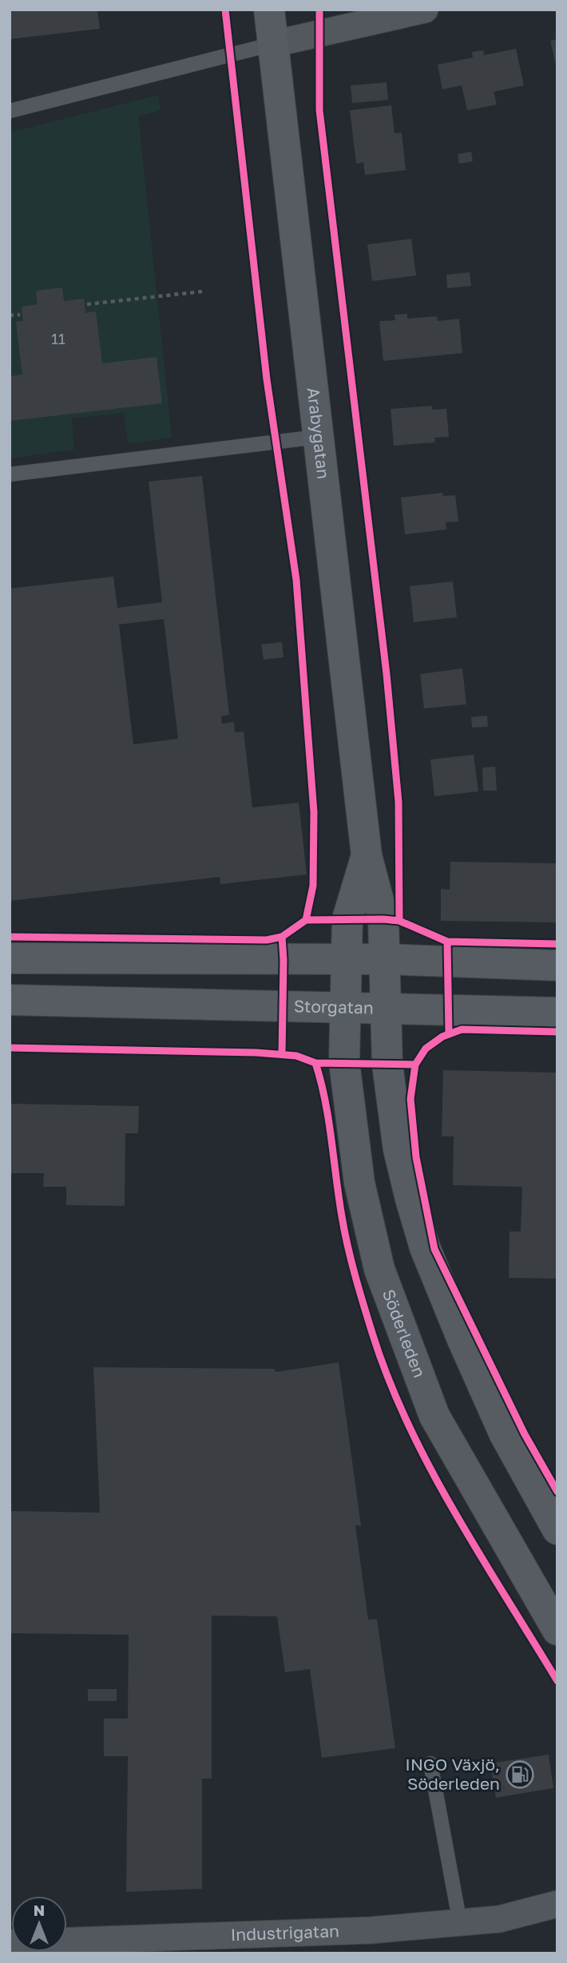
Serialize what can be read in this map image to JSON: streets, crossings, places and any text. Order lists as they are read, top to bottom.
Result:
{
  "streets": {
    "street": [
      "Arabygatan",
      "Storgatan",
      "Söderleden",
      "Industrigatan"
    ]
  },
  "crossings": [
    ["Arabygatan", "Storgatan"],
    ["Arabygatan", "Söderleden"],
    ["Storgatan", "Söderleden"]
  ],
  "places": {
    "fuel station": ["INGO Växjö, Söderleden"]
  },
  "house_numbers": ["11"],
  "north": "top"
}
